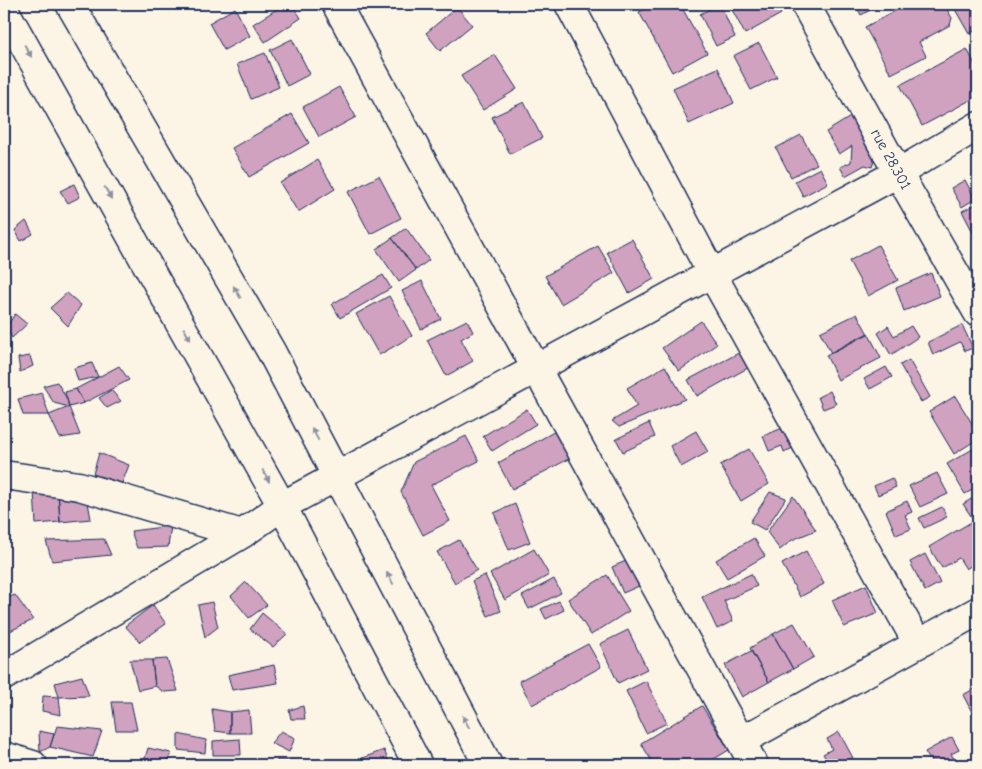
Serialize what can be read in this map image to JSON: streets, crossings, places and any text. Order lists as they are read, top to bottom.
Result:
{
  "streets": {
    "street": ["rue 28.301"]
  }
}
